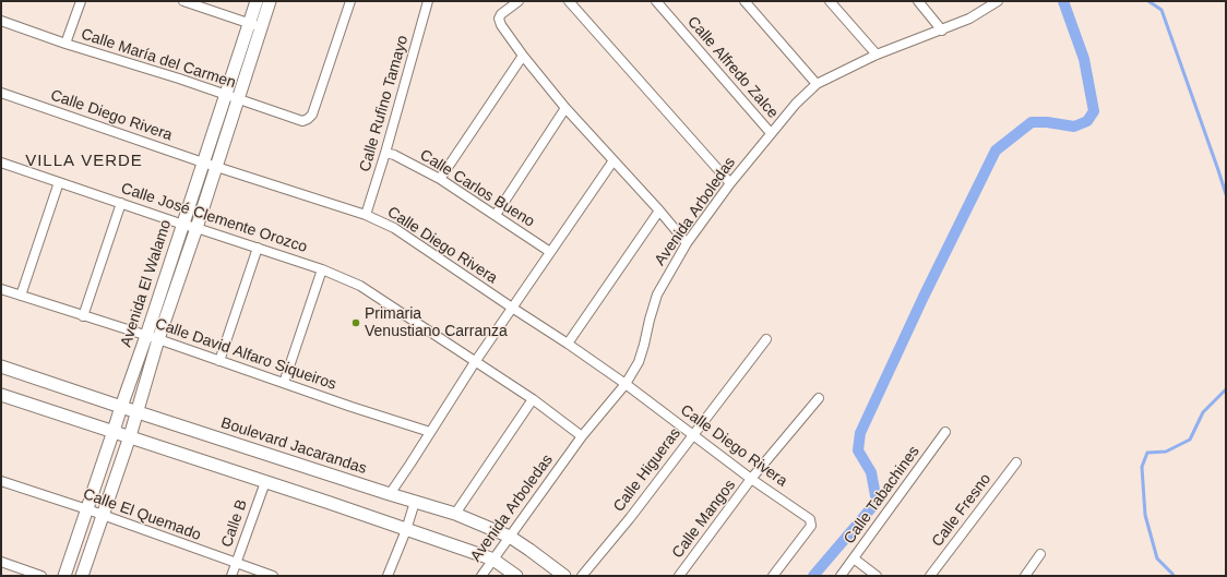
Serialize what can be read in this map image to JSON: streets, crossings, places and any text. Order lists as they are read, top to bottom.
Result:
{
  "streets": {
    "street": [
      "Calle María del Carmen",
      "Calle Alfredo Zalce",
      "Calle Rufino Tamayo",
      "Calle Diego Rivera",
      "Calle Carlos Bueno",
      "Avenida Arboledas",
      "Calle José Clemente Orozco",
      "Avenida El Walamo",
      "Calle David Alfaro Siqueiros",
      "Boulevard Jacarandas",
      "Calle Higueras",
      "Calle Tabachines",
      "Calle Fresno",
      "Calle El Quemado",
      "Calle Mangos",
      "Calle B"
    ]
  },
  "crossings": [
    ["Calle María del Carmen", "Avenida El Walamo"],
    ["Calle Alfredo Zalce", "Avenida Arboledas"],
    ["Calle Rufino Tamayo", "Calle Diego Rivera"],
    ["Calle Rufino Tamayo", "Calle Carlos Bueno"],
    ["Calle Diego Rivera", "Avenida Arboledas"],
    ["Calle Diego Rivera", "Avenida El Walamo"],
    ["Calle Diego Rivera", "Calle Higueras"],
    ["Calle Diego Rivera", "Calle Mangos"],
    ["Avenida Arboledas", "Calle José Clemente Orozco"],
    ["Avenida Arboledas", "Boulevard Jacarandas"],
    ["Calle José Clemente Orozco", "Avenida El Walamo"],
    ["Avenida El Walamo", "Calle David Alfaro Siqueiros"],
    ["Avenida El Walamo", "Boulevard Jacarandas"],
    ["Avenida El Walamo", "Calle El Quemado"],
    ["Calle El Quemado", "Calle B"]
  ],
  "districts": ["VILLA VERDE"],
  "places": ["Primaria Venustiano Carranza"]
}
